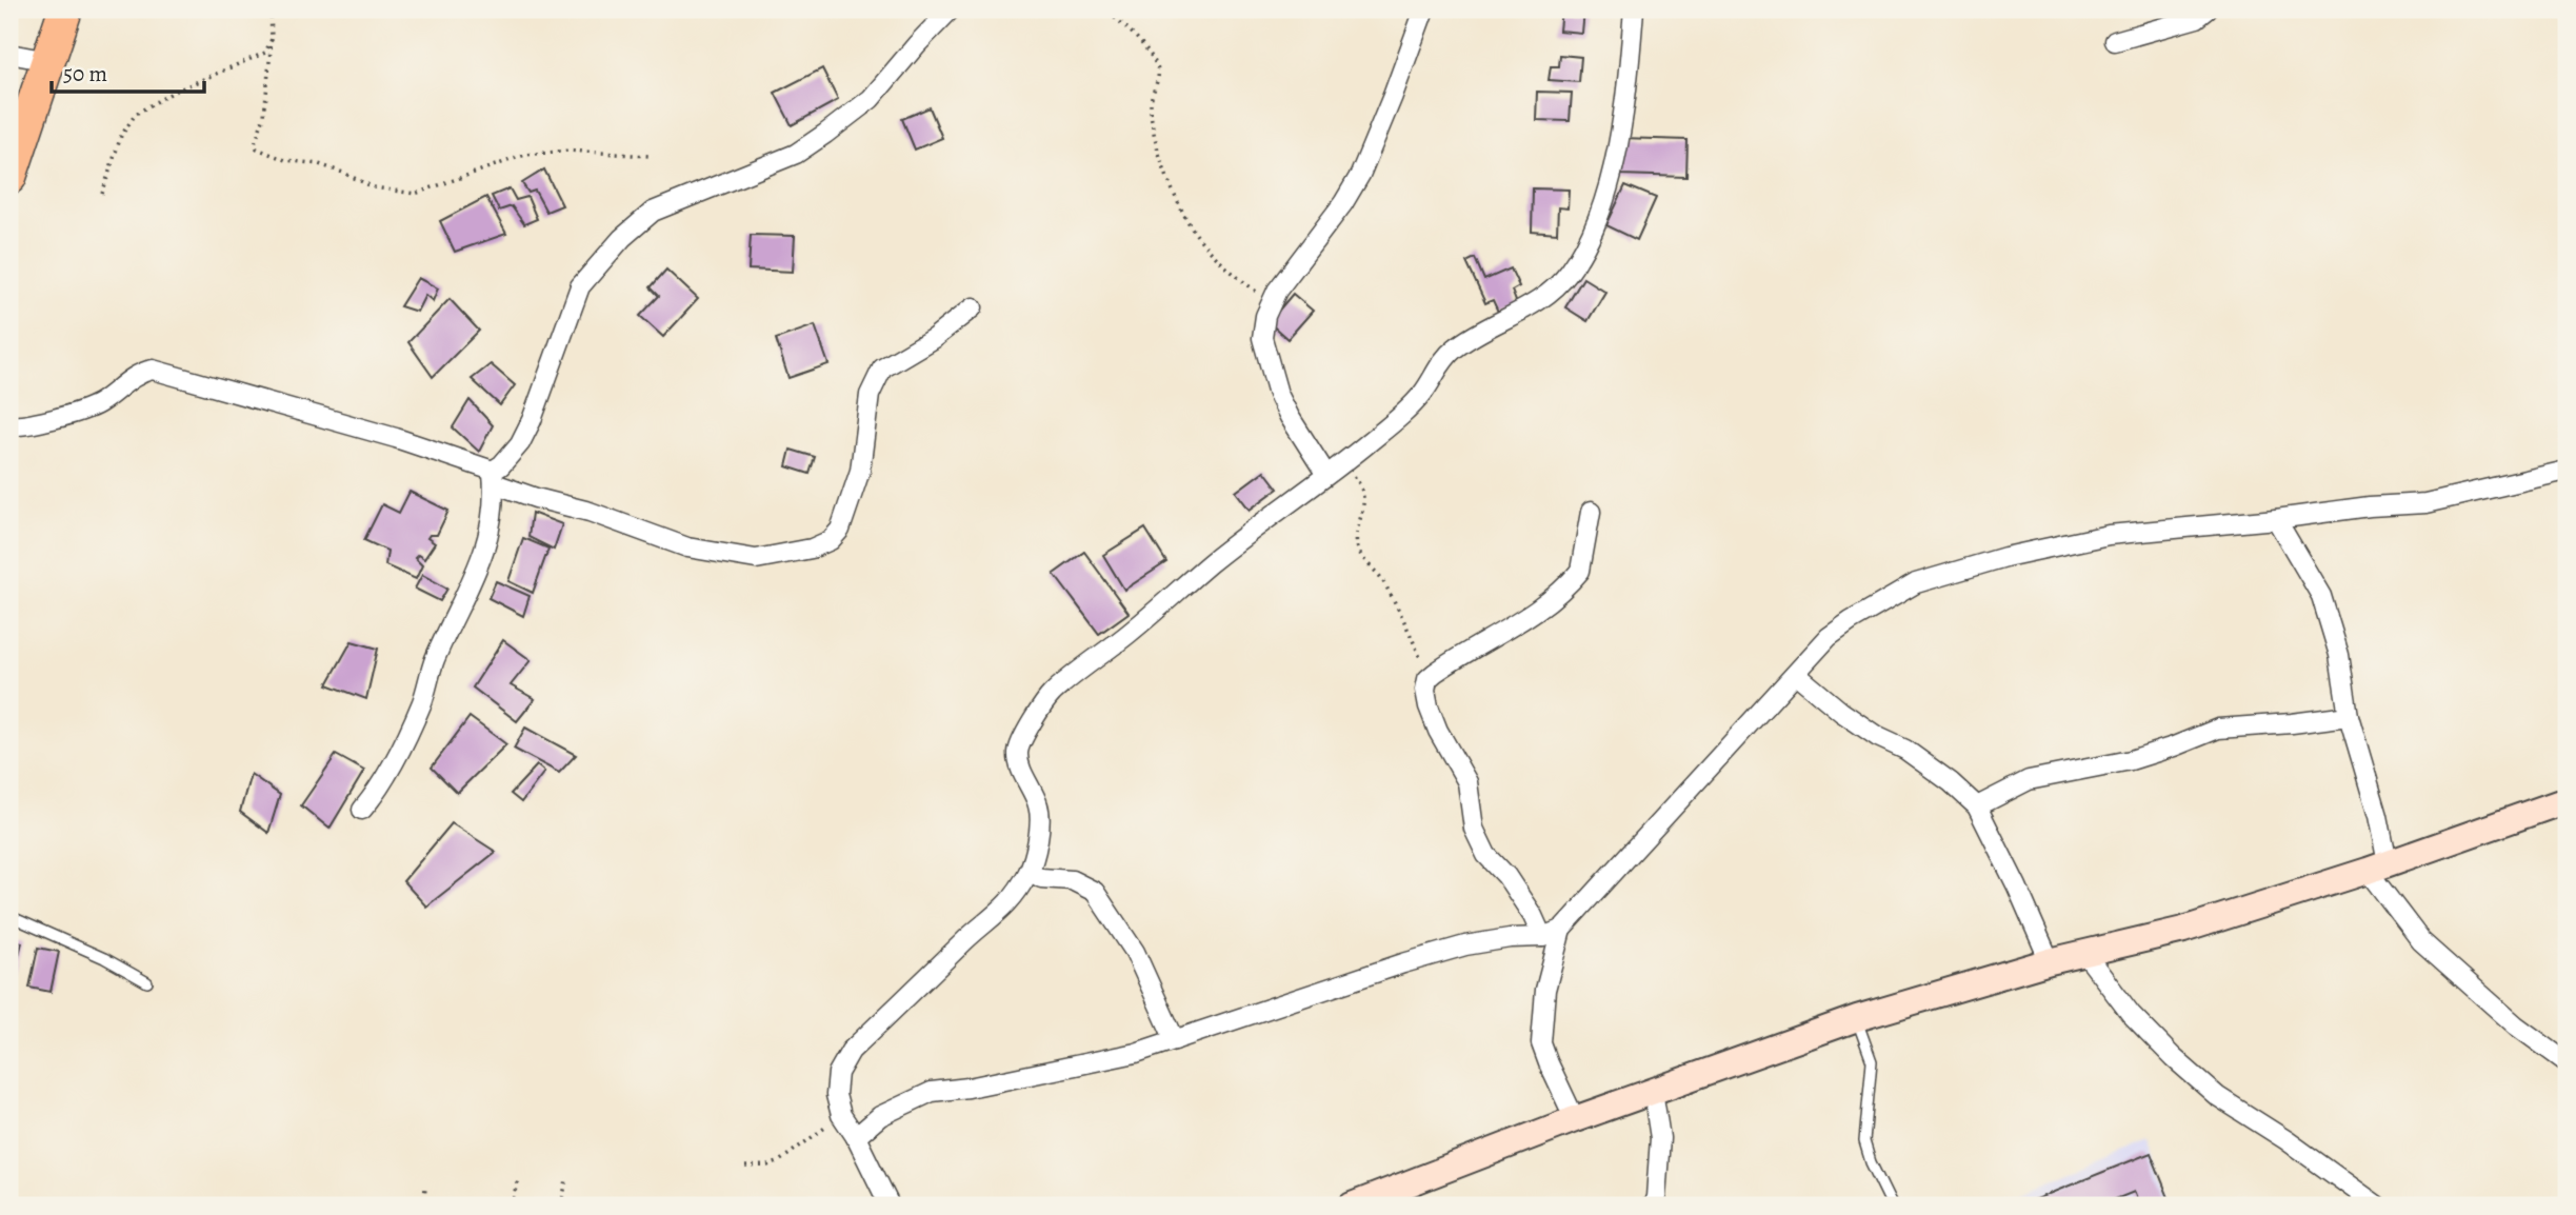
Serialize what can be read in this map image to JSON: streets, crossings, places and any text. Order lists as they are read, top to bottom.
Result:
{
  "scale_bar": "50 m"
}
